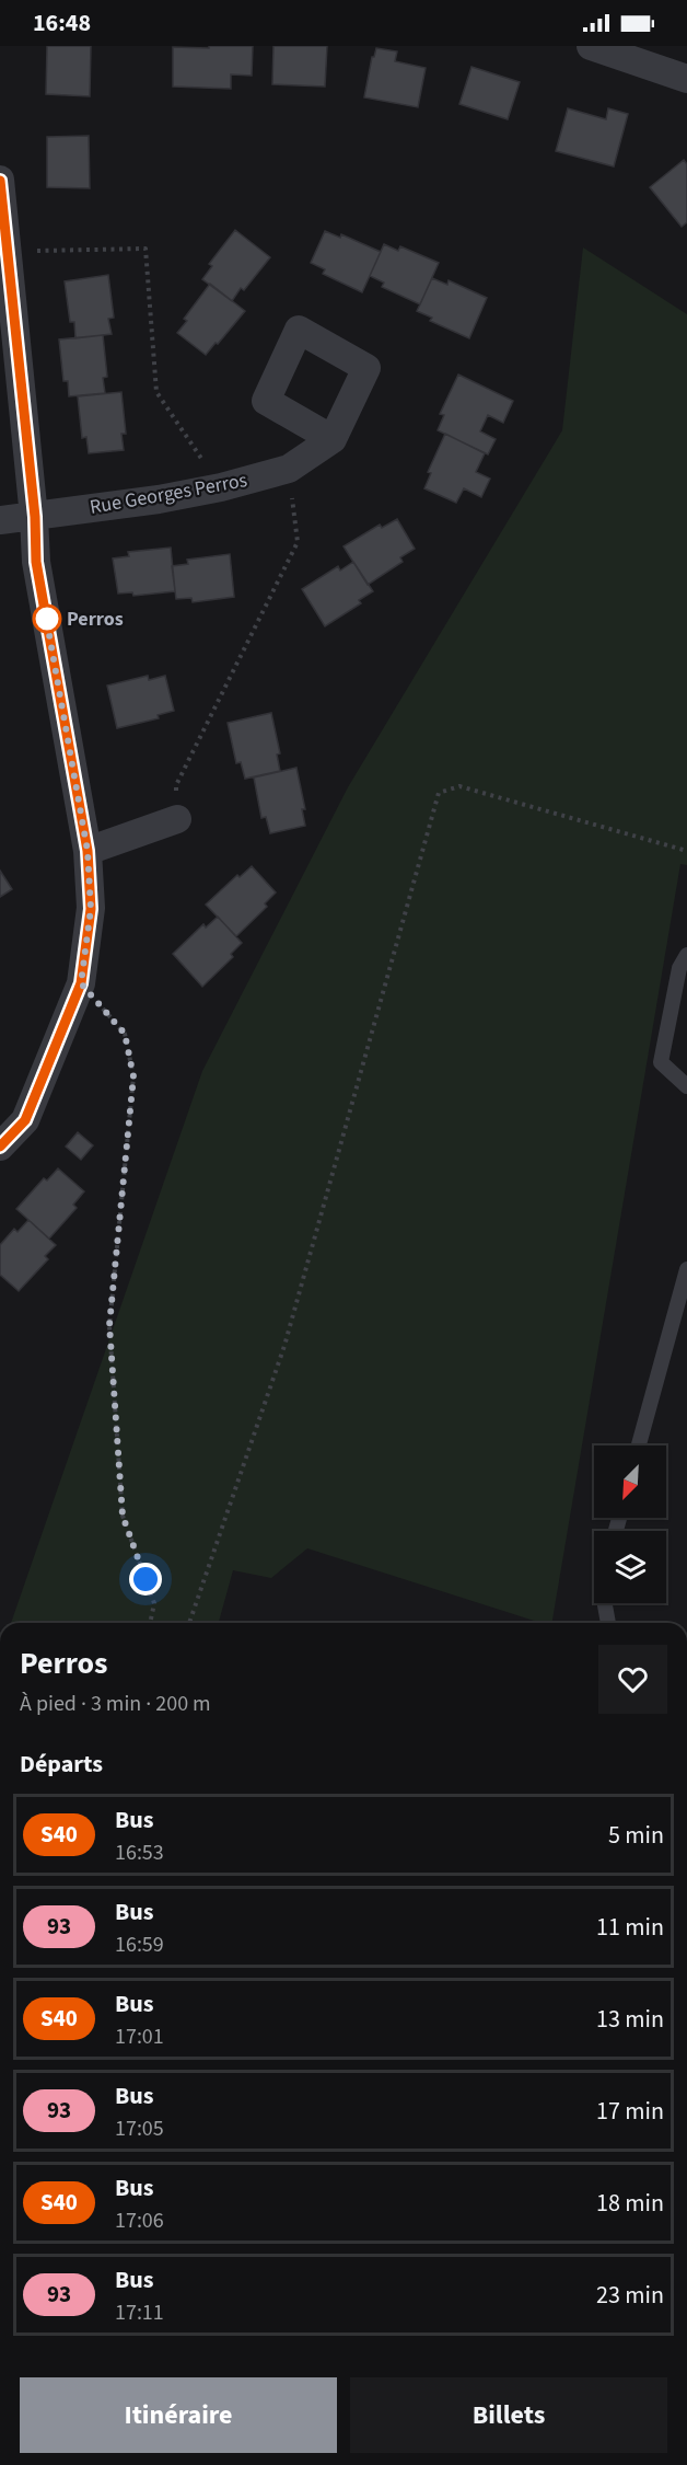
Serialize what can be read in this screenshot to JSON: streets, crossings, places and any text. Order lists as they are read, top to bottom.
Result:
{
  "streets": {
    "street": ["Rue Georges Perros"]
  },
  "places": ["Perros"],
  "lines": ["bus line S40"],
  "north": "bottom left",
  "page": {
    "status": "16:48",
    "heading": [
      ["Perros", "À pied · 3 min · 200 m"],
      "Départs"
    ],
    "list": [
      {
        "mark": "S40",
        "name": "Bus",
        "note": "16:53",
        "value": "5 min"
      },
      {
        "mark": "93",
        "name": "Bus",
        "note": "16:59",
        "value": "11 min"
      },
      {
        "mark": "S40",
        "name": "Bus",
        "note": "17:01",
        "value": "13 min"
      },
      {
        "mark": "93",
        "name": "Bus",
        "note": "17:05",
        "value": "17 min"
      },
      {
        "mark": "S40",
        "name": "Bus",
        "note": "17:06",
        "value": "18 min"
      },
      {
        "mark": "93",
        "name": "Bus",
        "note": "17:11",
        "value": "23 min"
      }
    ],
    "buttons": ["Itinéraire", "Billets"]
  }
}
